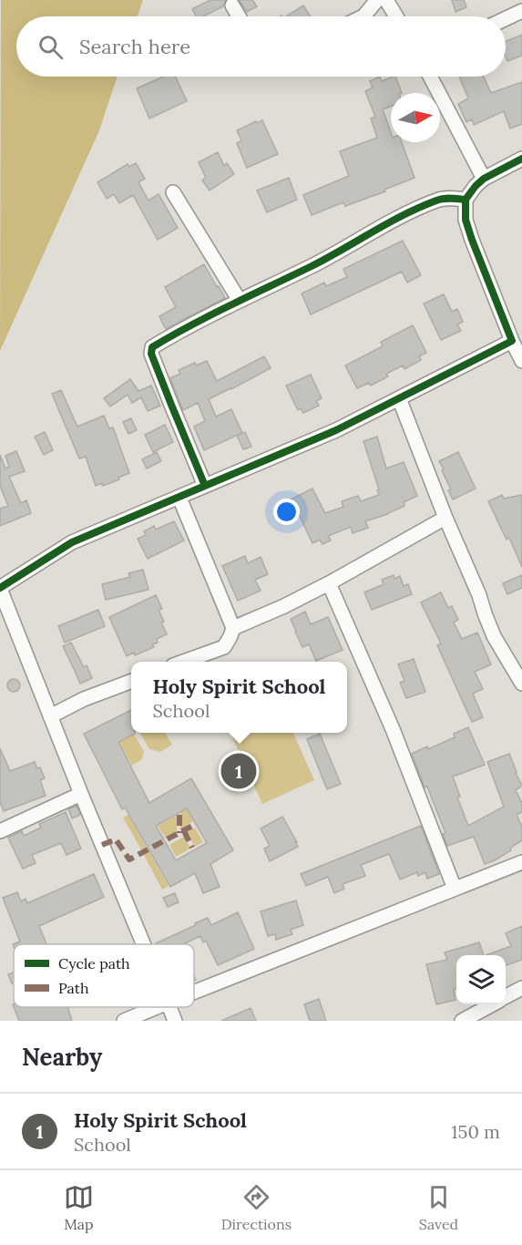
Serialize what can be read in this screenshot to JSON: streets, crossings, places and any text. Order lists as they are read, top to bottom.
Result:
{
  "legend": ["Cycle path", "Path"],
  "north": "right",
  "page": {
    "search": "Search here",
    "popup": ["Holy Spirit School", "School"],
    "pins": "1",
    "heading": "Nearby",
    "list": [
      {
        "mark": "1",
        "name": "Holy Spirit School",
        "note": "School",
        "value": "150 m"
      }
    ],
    "nav": ["Map", "Directions", "Saved"]
  }
}
